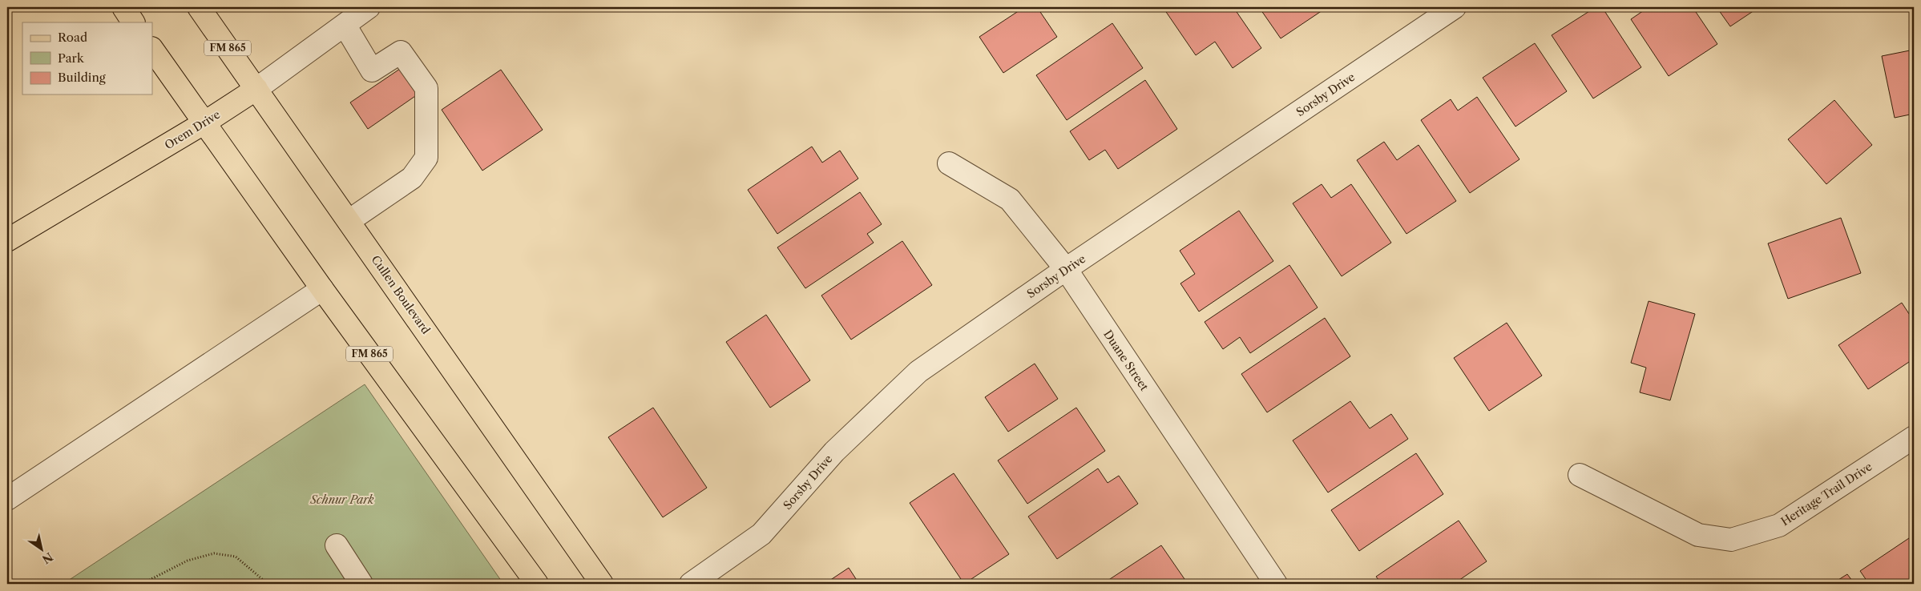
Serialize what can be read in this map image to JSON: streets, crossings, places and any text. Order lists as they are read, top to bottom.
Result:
{
  "streets": {
    "main road": ["FM 865", "Orem Drive", "Cullen Boulevard"],
    "street": ["Sorsby Drive", "Duane Street", "Heritage Trail Drive"]
  },
  "crossings": [
    ["FM 865", "Orem Drive"],
    ["Sorsby Drive", "Duane Street"],
    ["Orem Drive", "Cullen Boulevard"]
  ],
  "parks": ["Schnur Park"],
  "legend": ["Road", "Park", "Building"],
  "north": "bottom right"
}
